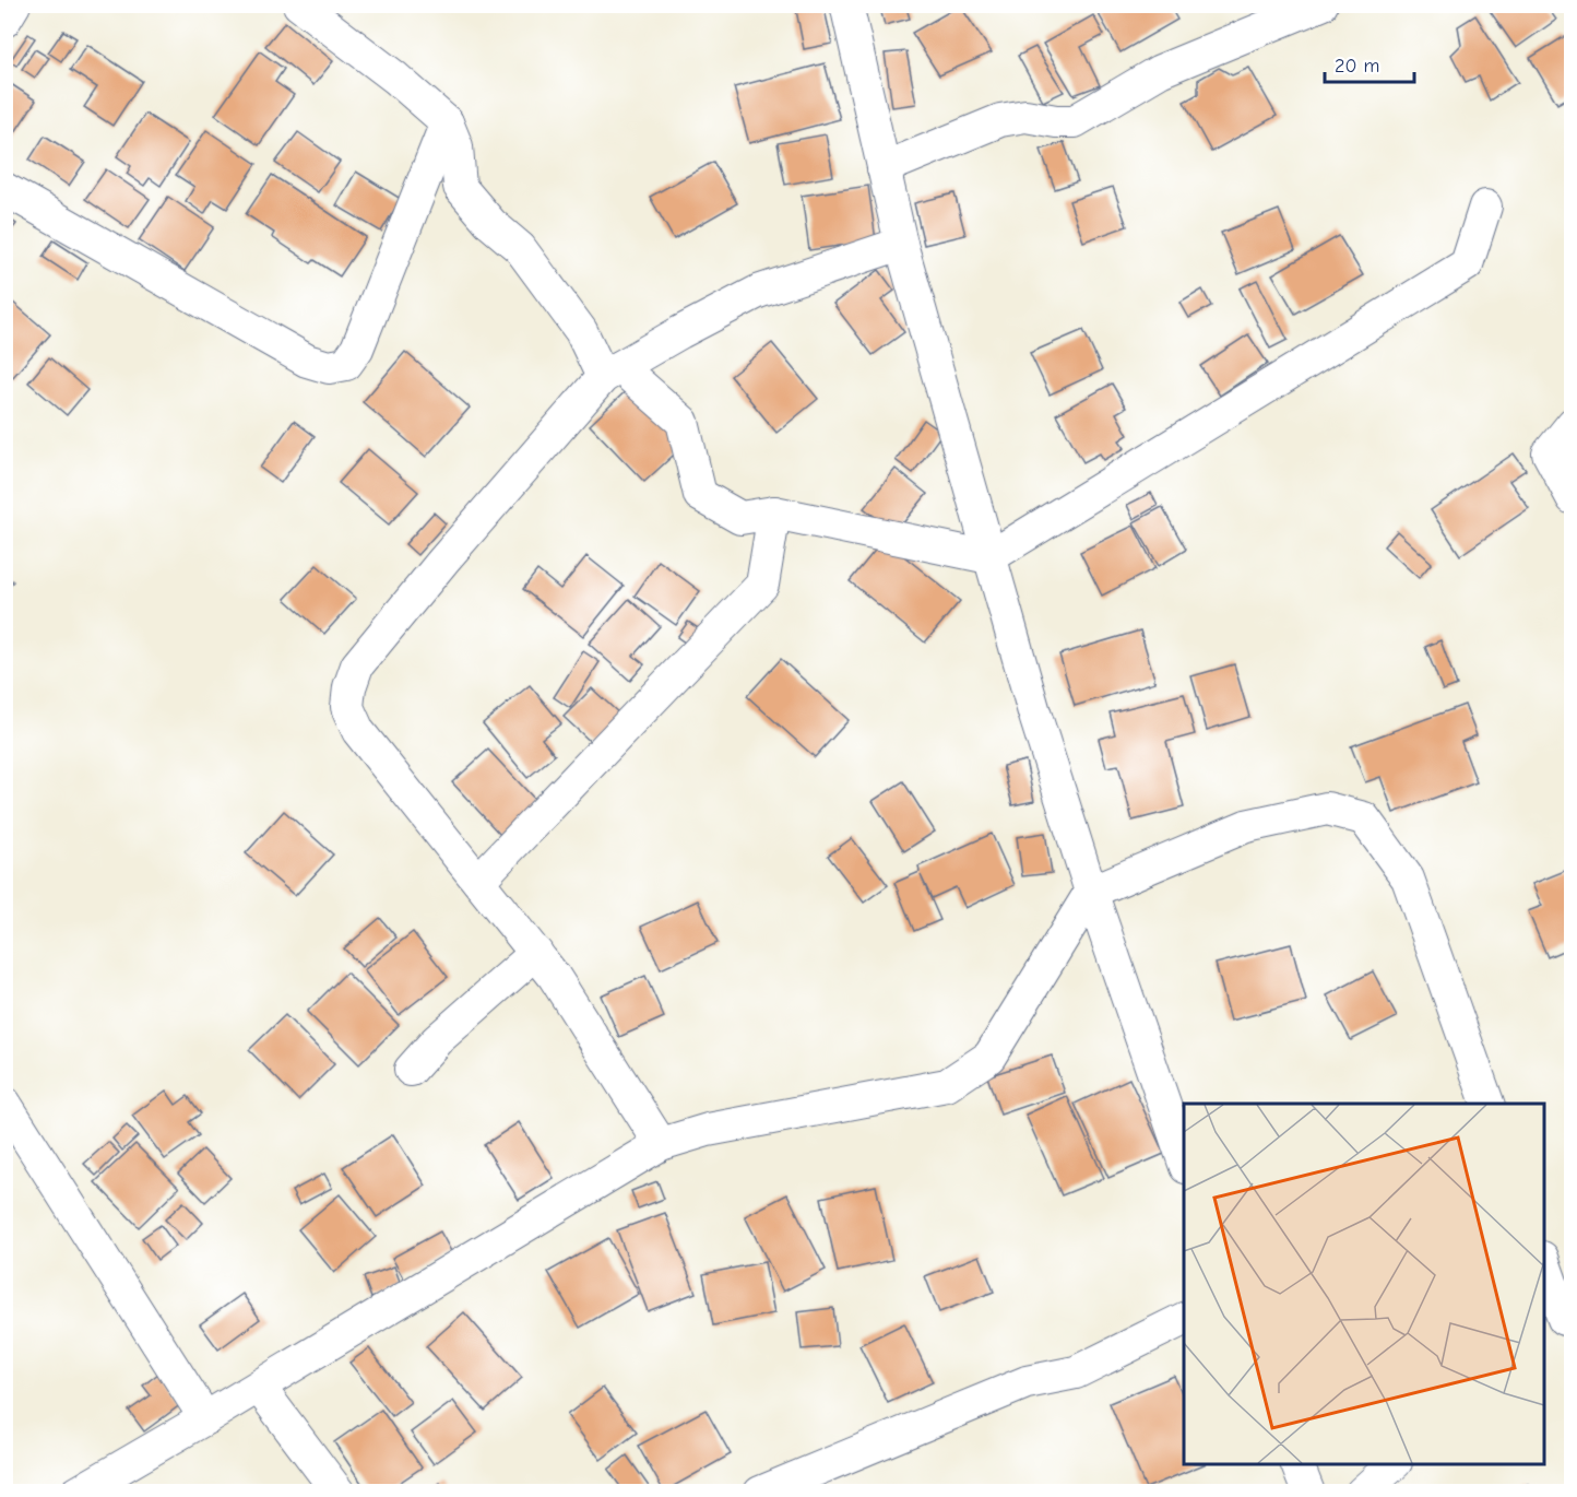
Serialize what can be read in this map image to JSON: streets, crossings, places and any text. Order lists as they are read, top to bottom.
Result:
{
  "scale_bar": "20 m"
}
